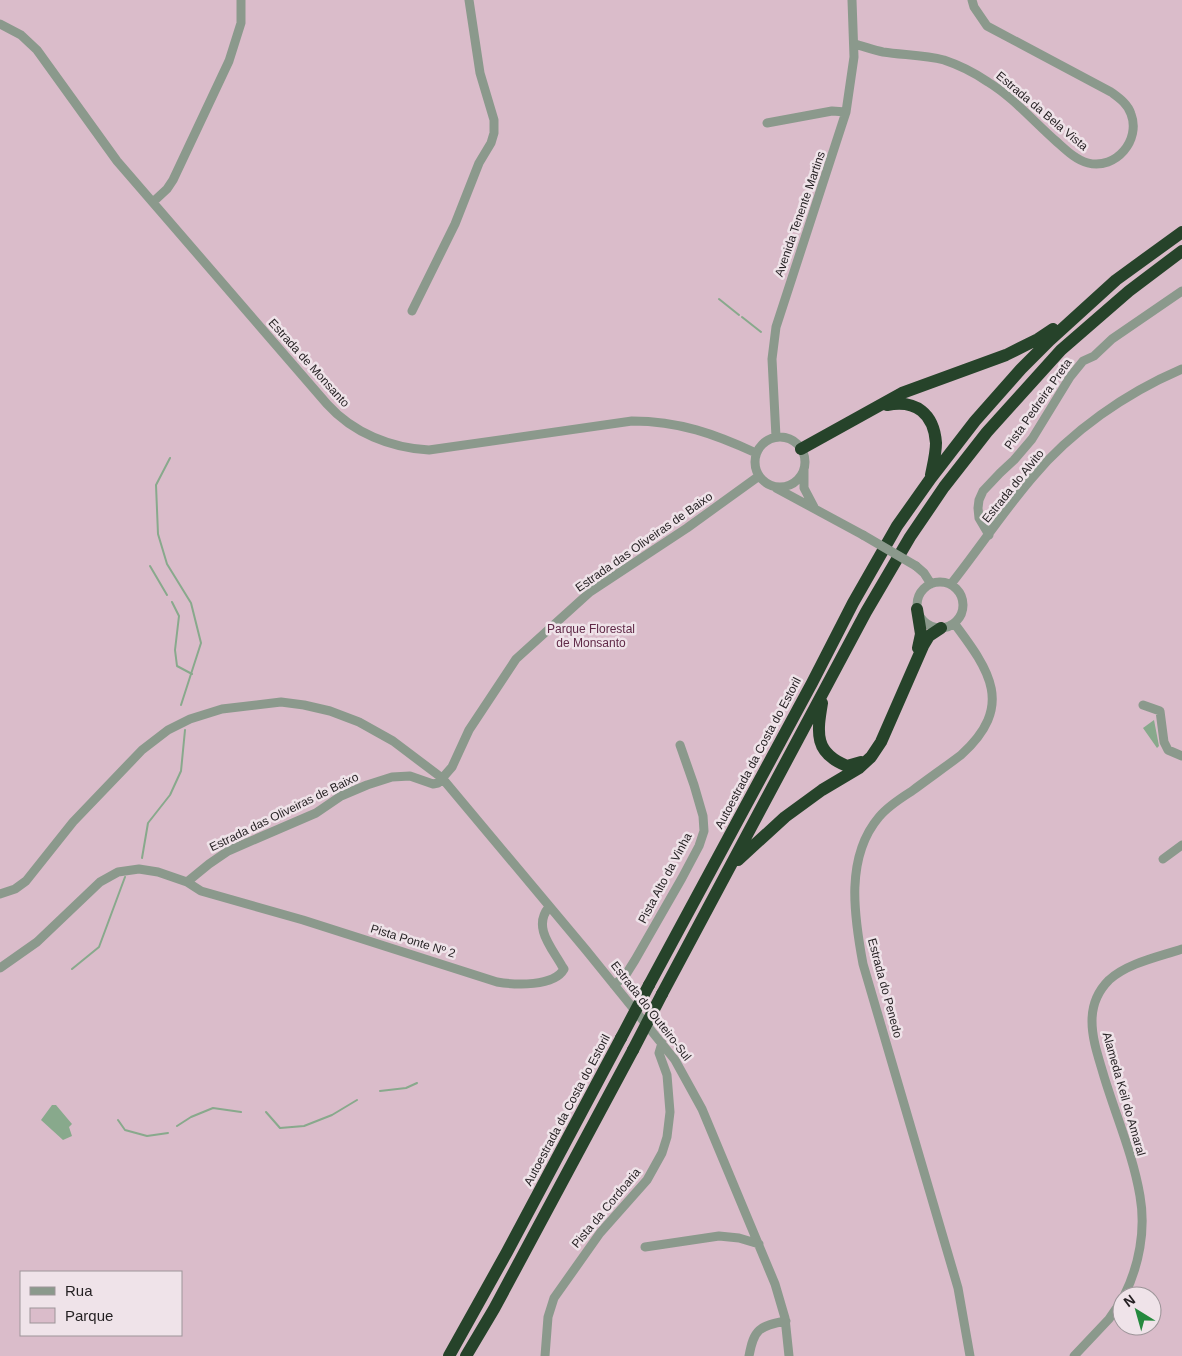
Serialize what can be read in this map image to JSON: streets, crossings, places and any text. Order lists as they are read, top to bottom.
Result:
{
  "streets": {
    "highway": ["Autoestrada da Costa do Estoril"],
    "street": [
      "Estrada da Bela Vista",
      "Avenida Tenente Martins",
      "Estrada de Monsanto",
      "Pista Pedreira Preta",
      "Estrada do Alvito",
      "Estrada das Oliveiras de Baixo",
      "Pista Alto da Vinha",
      "Pista Ponte Nº 2",
      "Estrada do Penedo",
      "Estrada do Outeiro-Sul",
      "Alameda Keil do Amaral",
      "Pista da Cordoaria"
    ]
  },
  "crossings": [
    ["Estrada da Bela Vista", "Avenida Tenente Martins"],
    ["Avenida Tenente Martins", "Estrada de Monsanto"],
    ["Avenida Tenente Martins", "Estrada das Oliveiras de Baixo"],
    ["Estrada de Monsanto", "Estrada das Oliveiras de Baixo"],
    ["Pista Pedreira Preta", "Estrada do Alvito"],
    ["Estrada do Alvito", "Estrada do Penedo"],
    ["Estrada das Oliveiras de Baixo", "Pista Ponte Nº 2"],
    ["Estrada das Oliveiras de Baixo", "Estrada do Outeiro-Sul"],
    ["Pista Alto da Vinha", "Estrada do Outeiro-Sul"],
    ["Pista Ponte Nº 2", "Estrada do Outeiro-Sul"],
    ["Estrada do Outeiro-Sul", "Pista da Cordoaria"]
  ],
  "parks": ["Parque Florestal de Monsanto"],
  "legend": ["Rua", "Parque"],
  "north": "top left"
}
